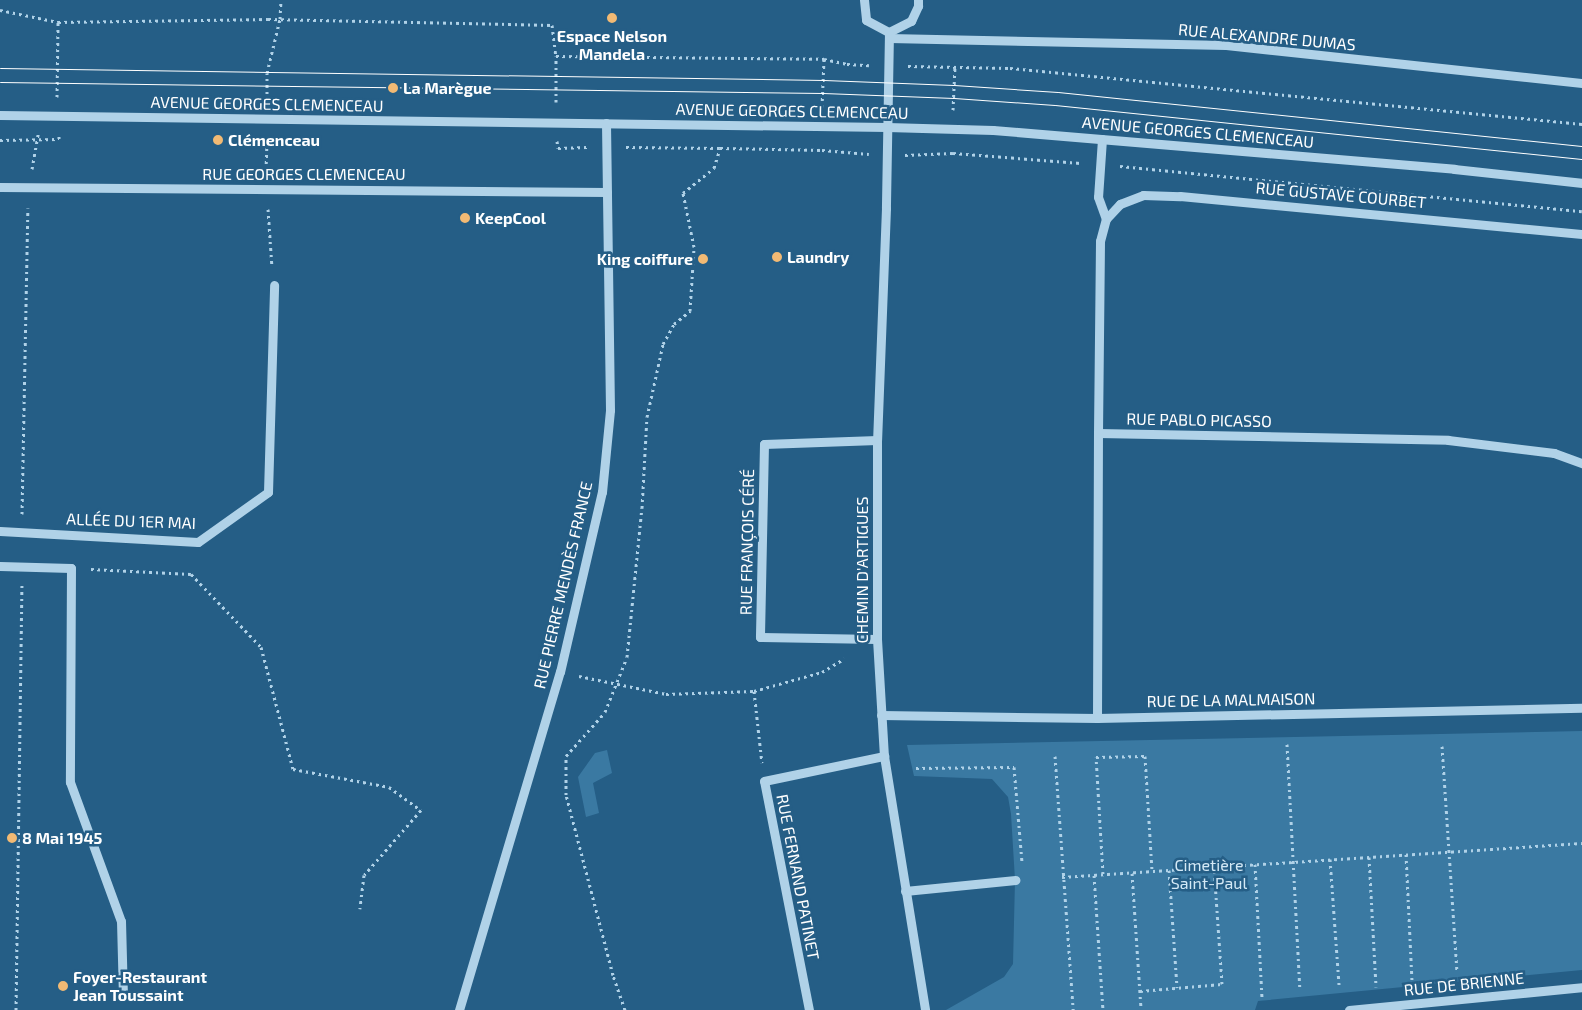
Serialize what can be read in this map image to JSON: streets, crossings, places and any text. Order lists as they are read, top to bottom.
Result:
{
  "streets": {
    "street": [
      "RUE ALEXANDRE DUMAS",
      "AVENUE GEORGES CLEMENCEAU",
      "RUE GEORGES CLEMENCEAU",
      "RUE GUSTAVE COURBET",
      "RUE PABLO PICASSO",
      "ALLÉE DU 1ER MAI",
      "RUE FRANÇOIS CÉRÉ",
      "CHEMIN D'ARTIGUES",
      "RUE PIERRE MENDÈS FRANCE",
      "RUE DE LA MALMAISON",
      "RUE FERNAND PATINET",
      "RUE DE BRIENNE"
    ]
  },
  "crossings": [
    ["RUE ALEXANDRE DUMAS", "CHEMIN D'ARTIGUES"],
    ["AVENUE GEORGES CLEMENCEAU", "CHEMIN D'ARTIGUES"],
    ["AVENUE GEORGES CLEMENCEAU", "RUE PIERRE MENDÈS FRANCE"],
    ["RUE GEORGES CLEMENCEAU", "RUE PIERRE MENDÈS FRANCE"],
    ["RUE FRANÇOIS CÉRÉ", "CHEMIN D'ARTIGUES"],
    ["CHEMIN D'ARTIGUES", "RUE DE LA MALMAISON"],
    ["CHEMIN D'ARTIGUES", "RUE FERNAND PATINET"]
  ],
  "parks": ["Cimetière Saint-Paul"],
  "places": [
    "Espace Nelson Mandela",
    "La Marègue",
    "Clémenceau",
    "KeepCool",
    "Laundry",
    "King coiffure",
    "8 Mai 1945",
    "Foyer-Restaurant Jean Toussaint"
  ]
}
